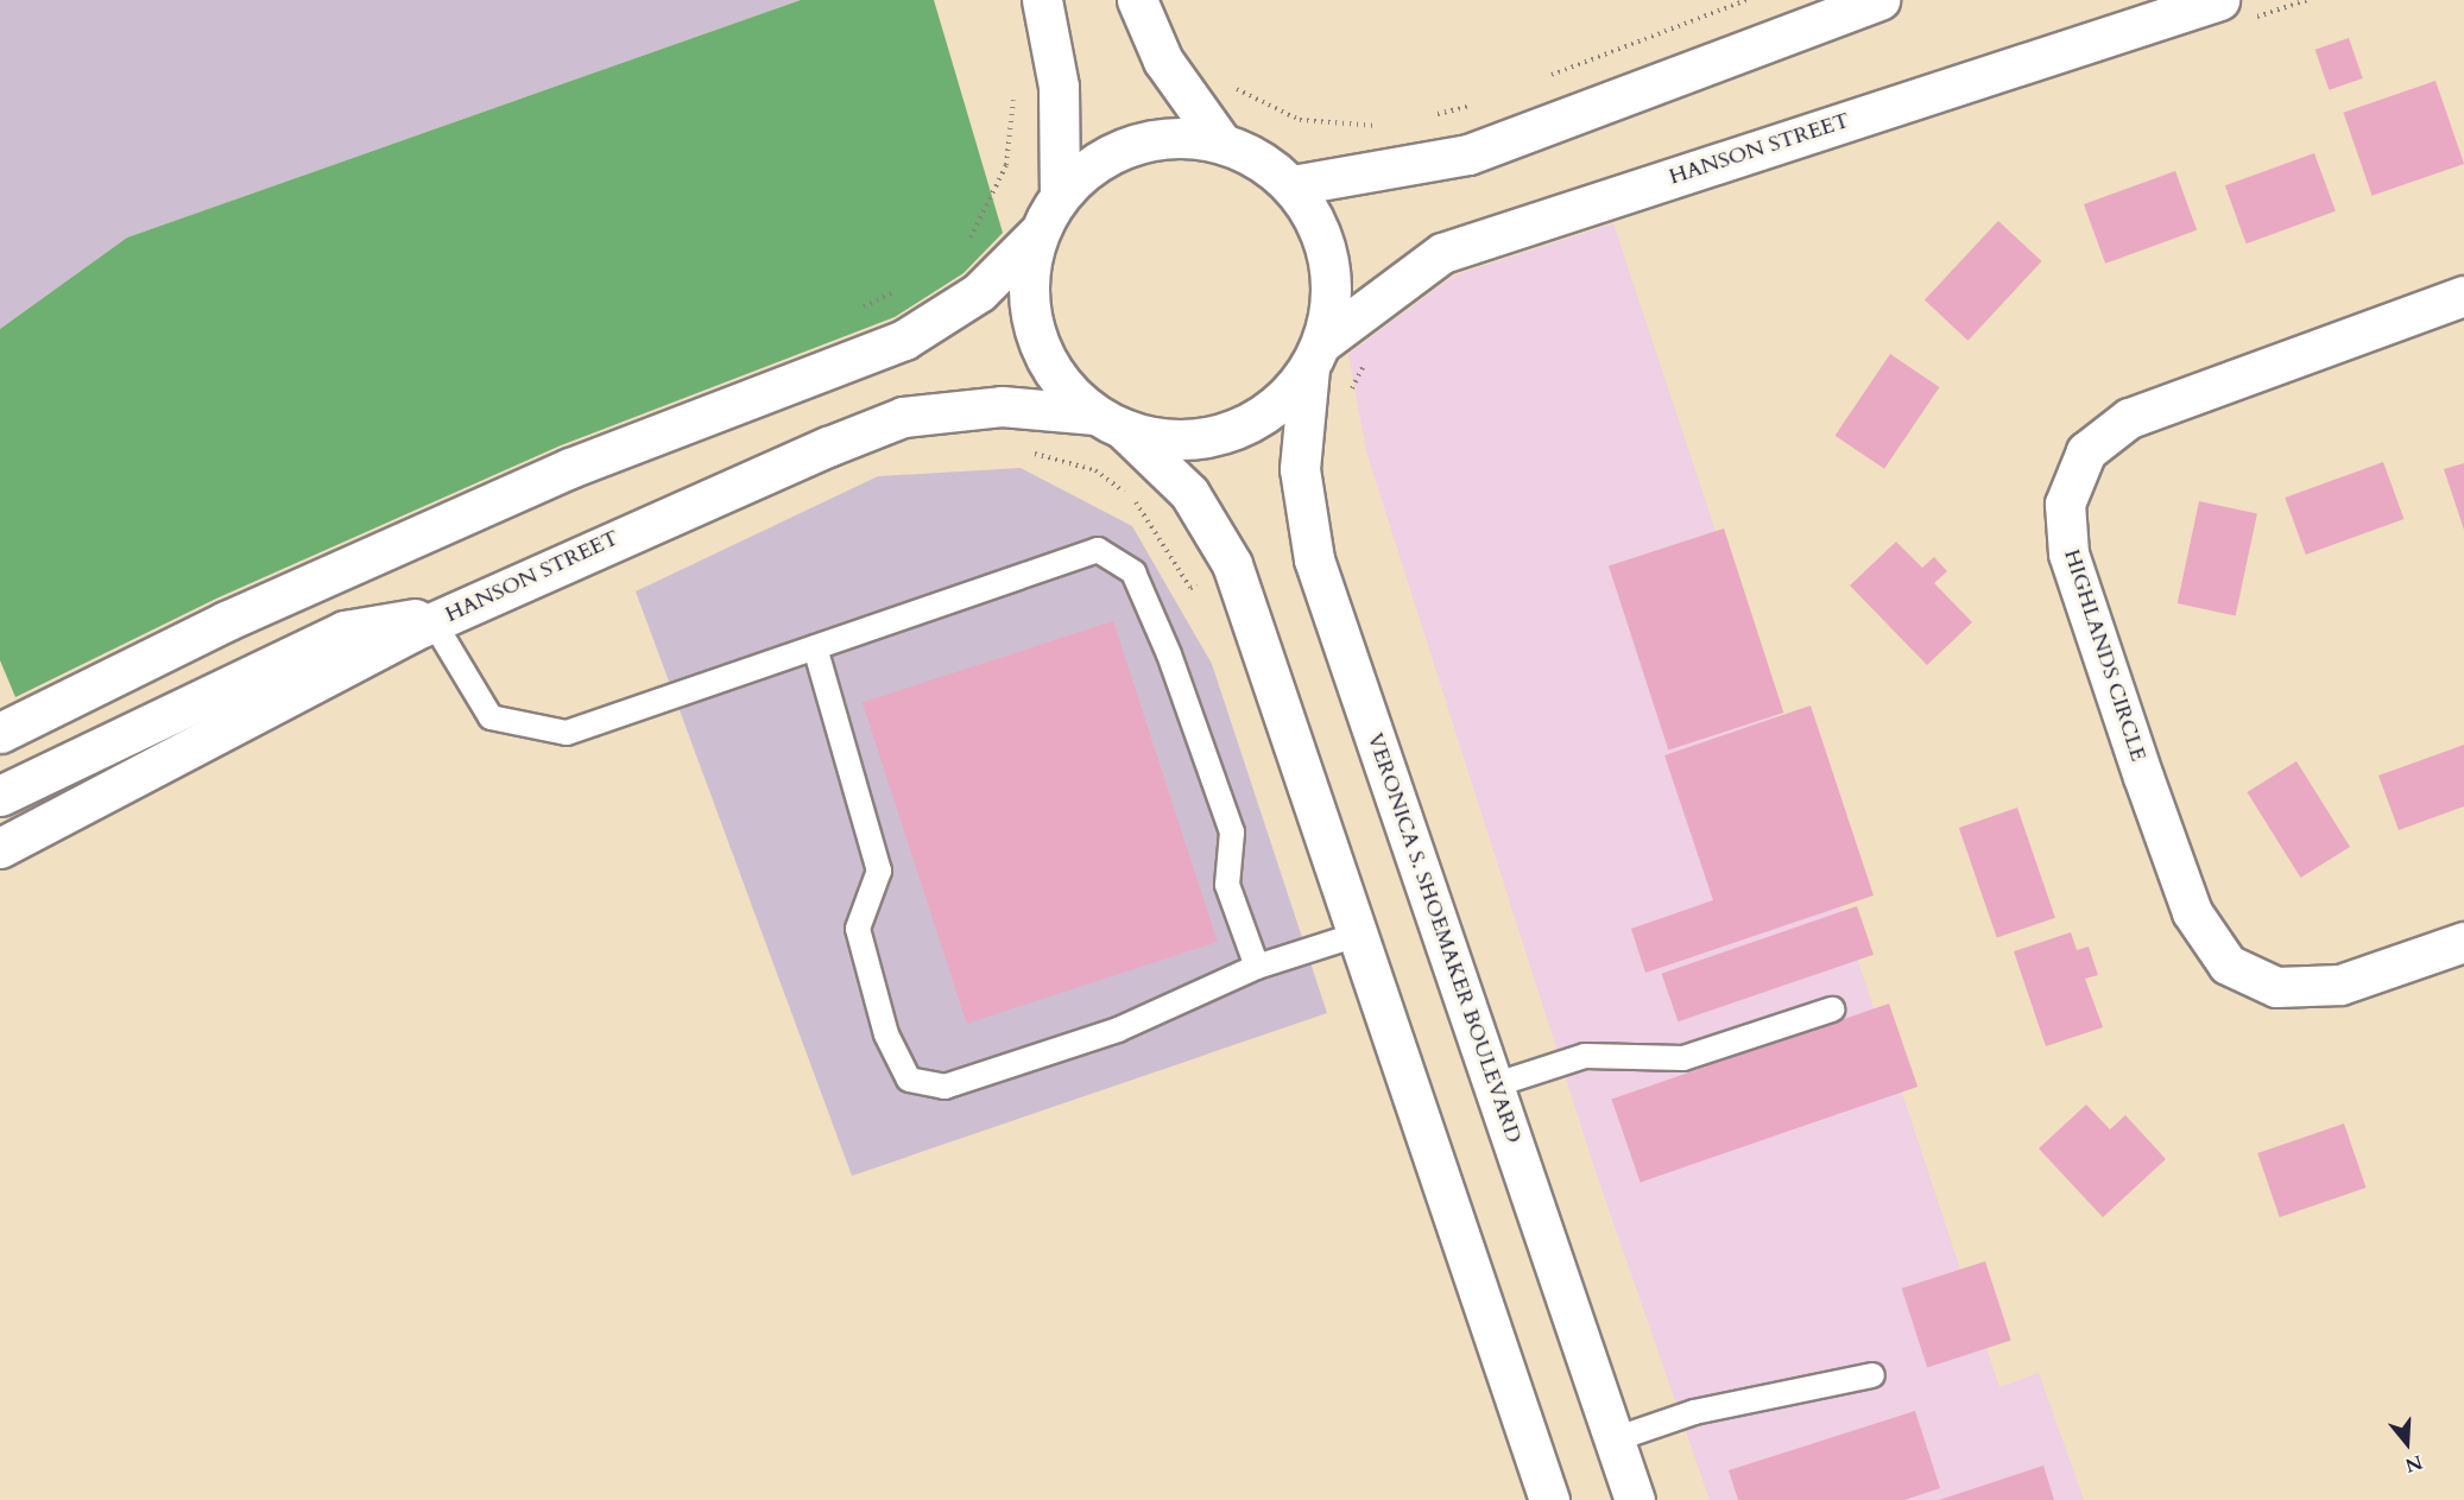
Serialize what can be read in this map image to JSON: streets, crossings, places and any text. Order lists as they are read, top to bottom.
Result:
{
  "streets": {
    "street": ["HANSON STREET", "HIGHLANDS CIRCLE", "VERONICA S. SHOEMAKER BOULEVARD"]
  },
  "crossings": [
    ["HANSON STREET", "VERONICA S. SHOEMAKER BOULEVARD"]
  ],
  "north": "bottom"
}
